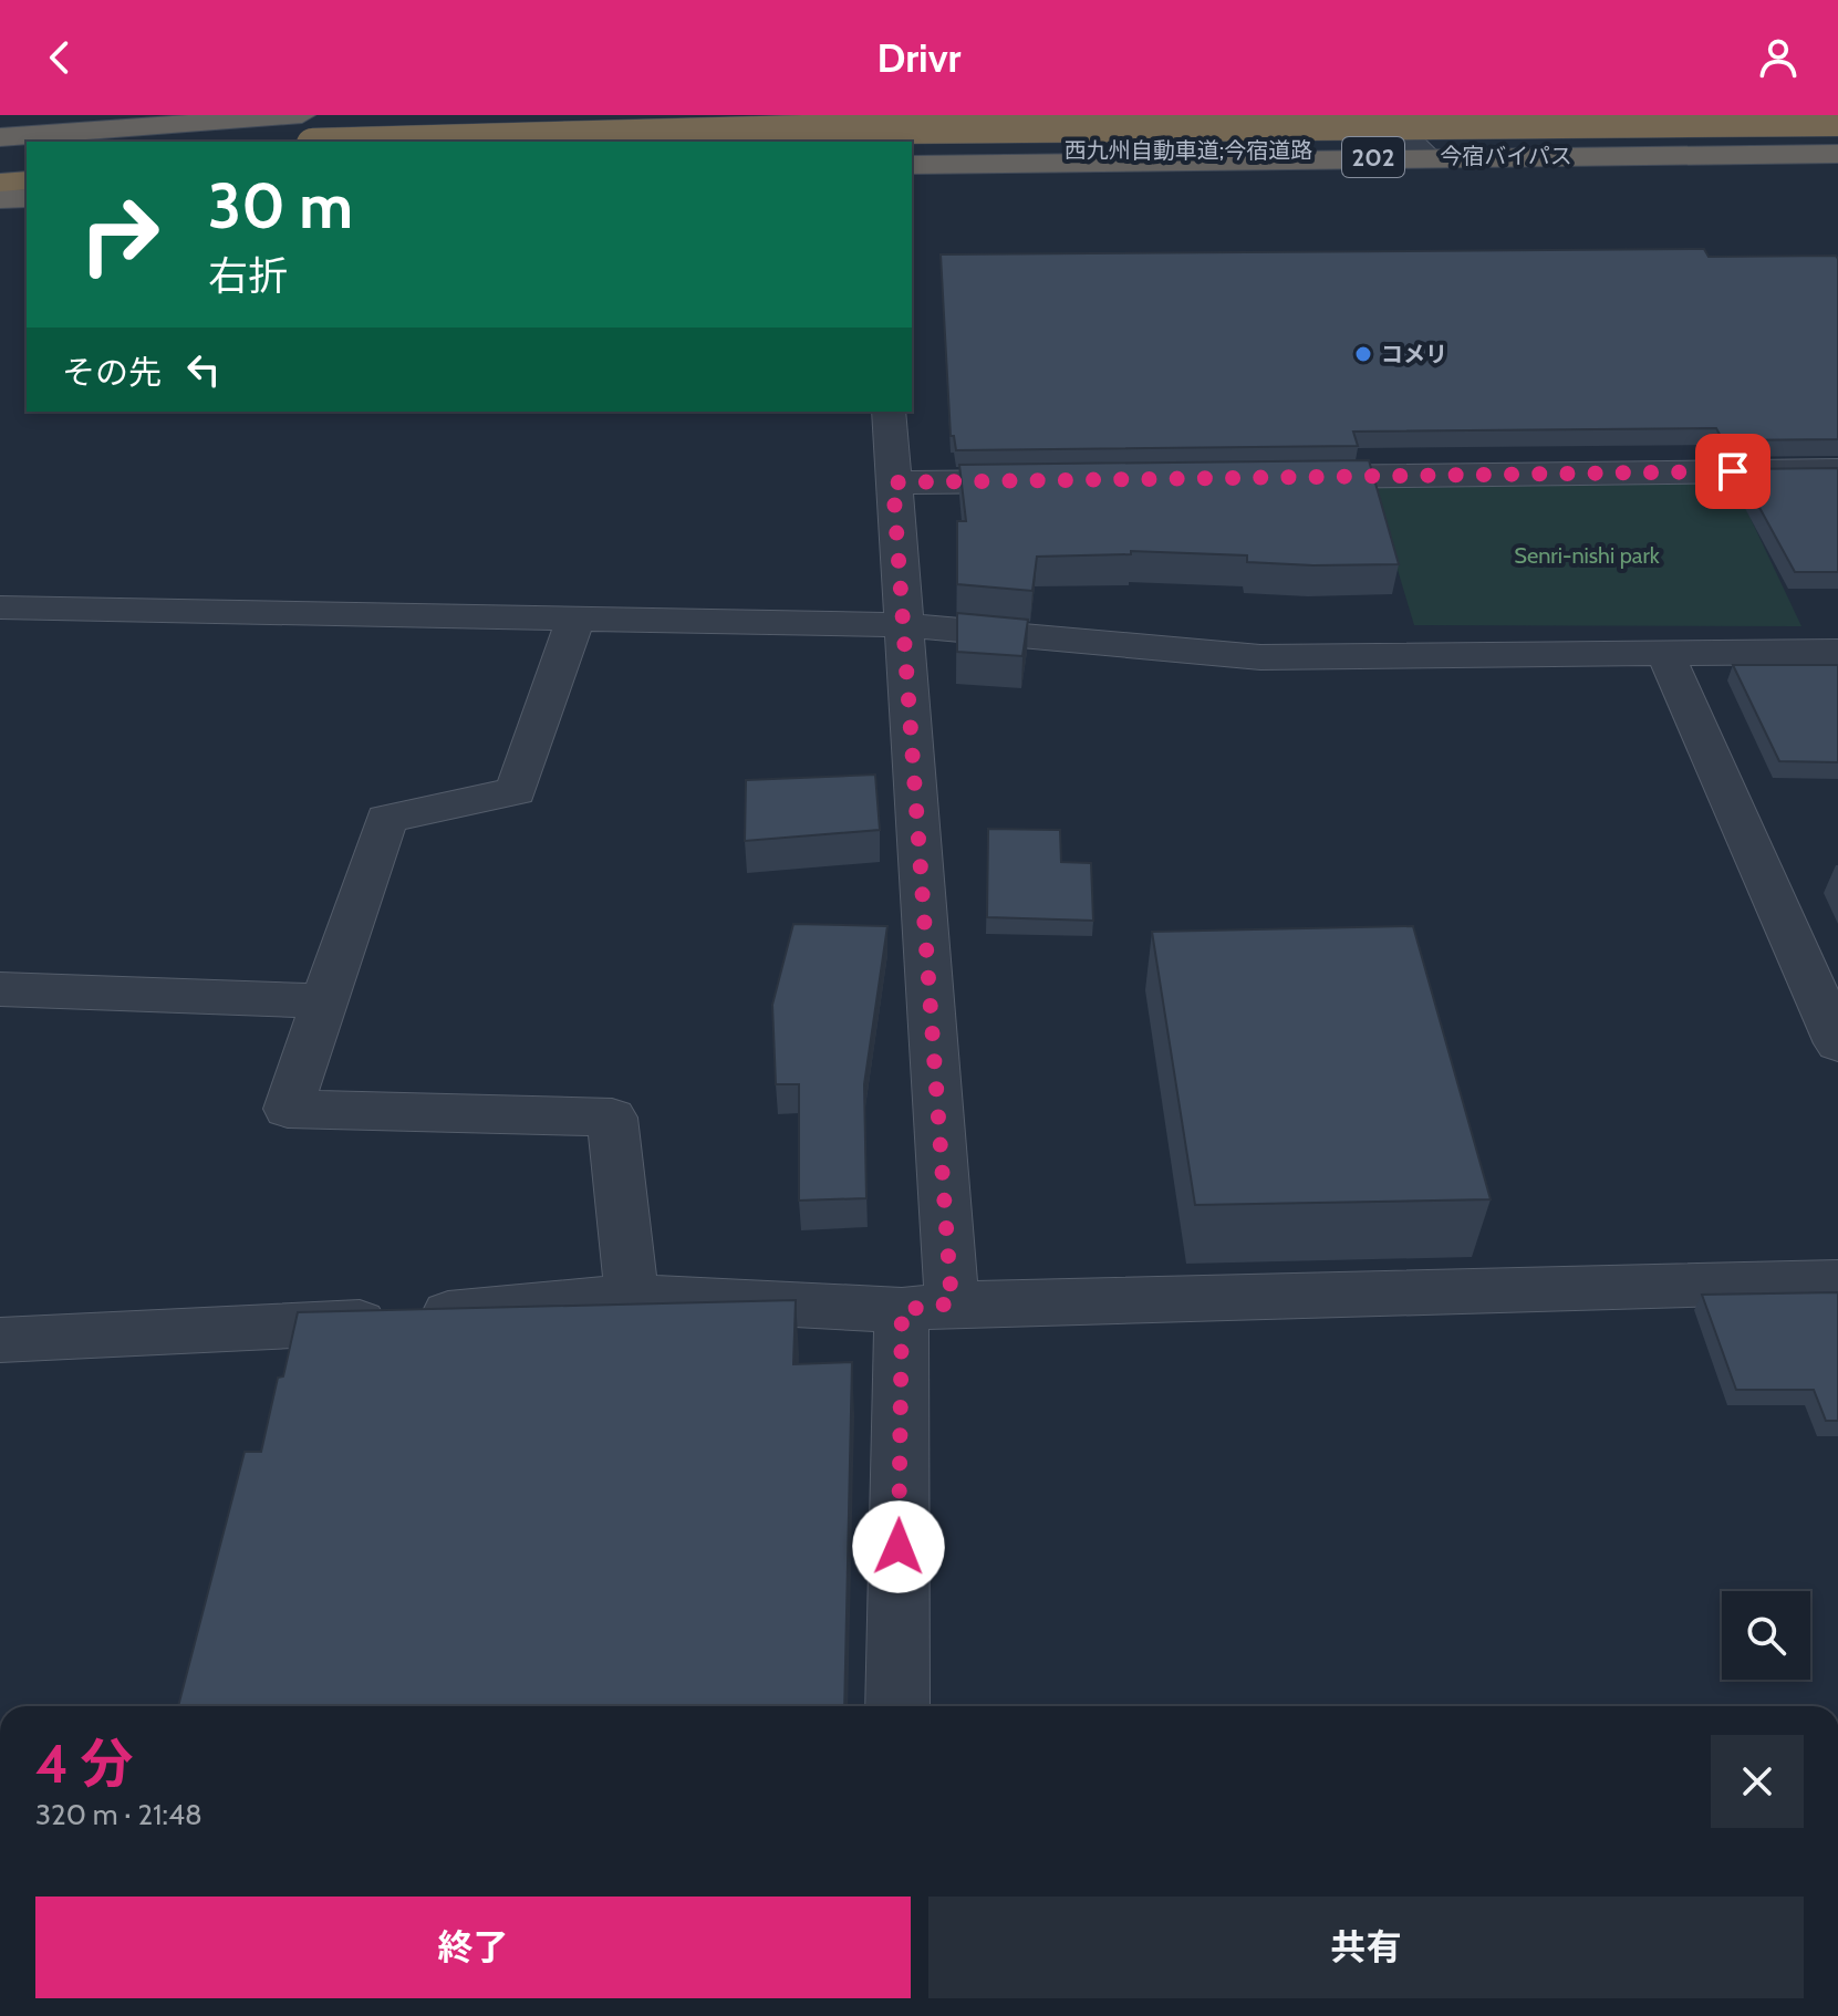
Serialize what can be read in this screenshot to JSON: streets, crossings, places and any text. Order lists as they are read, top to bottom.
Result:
{
  "streets": {
    "highway": ["西九州自動車道;今宿道路", "今宿バイパス", "202"]
  },
  "parks": ["Senri-nishi park"],
  "places": ["コメリ"],
  "page": {
    "header": "Drivr",
    "turn": ["30 m", "右折"],
    "then": "その先",
    "heading": ["4 分", "320 m · 21:48"],
    "buttons": ["終了", "共有"]
  }
}
